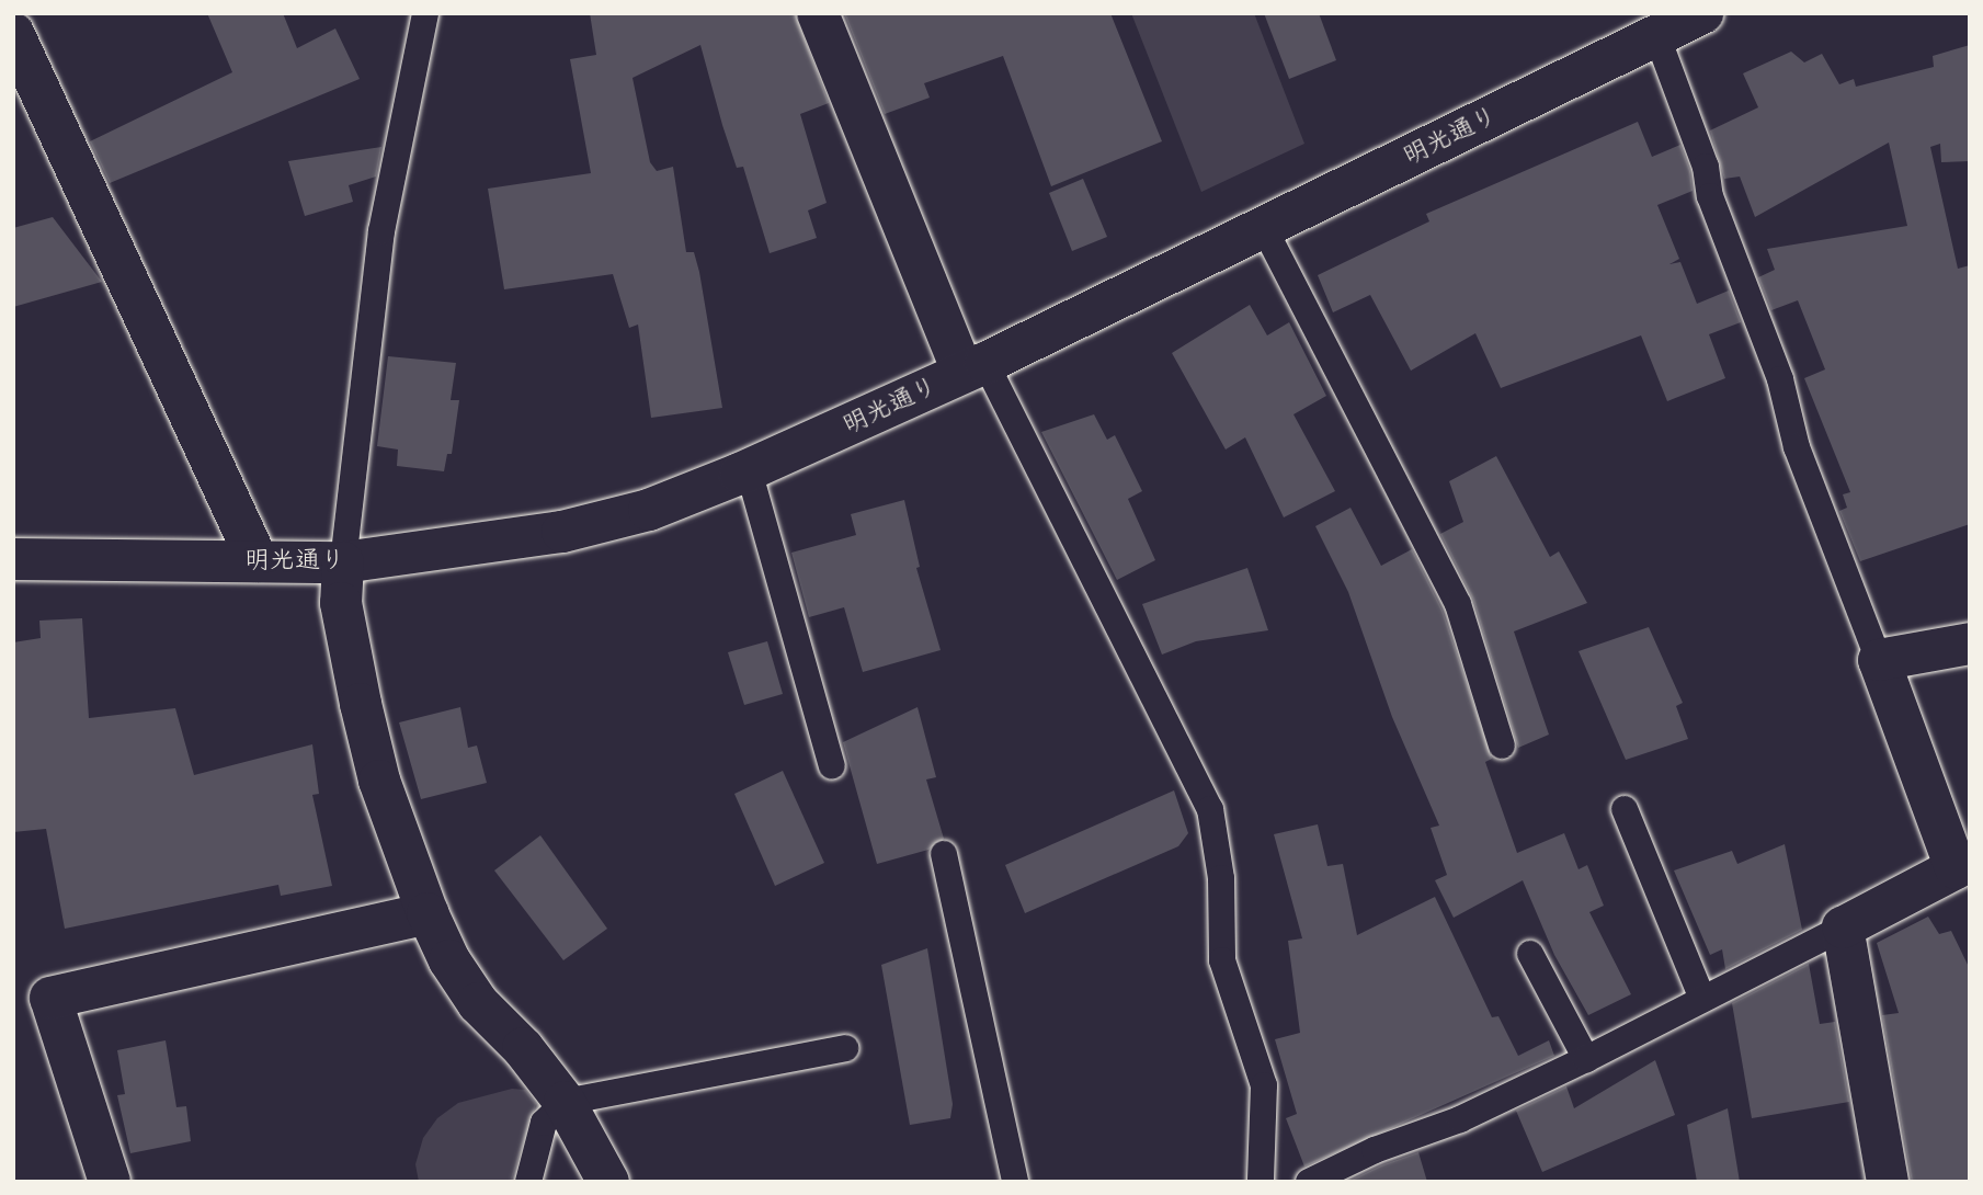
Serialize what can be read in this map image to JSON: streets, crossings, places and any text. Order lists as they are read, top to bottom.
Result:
{
  "streets": {
    "street": ["明光通り"]
  }
}
